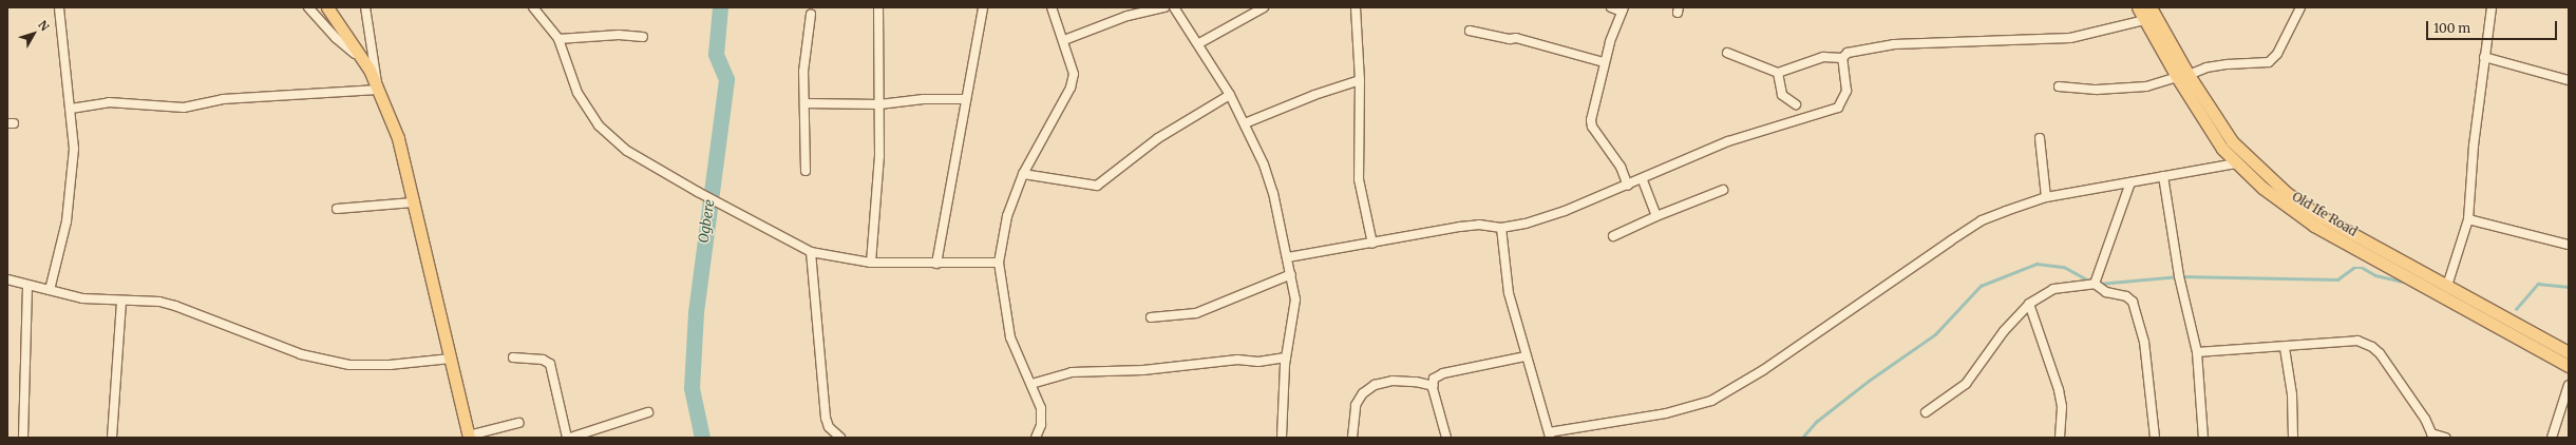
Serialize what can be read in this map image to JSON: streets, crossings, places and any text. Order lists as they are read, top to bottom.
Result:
{
  "streets": {
    "main road": ["Old Ife Road"]
  },
  "water": ["Ogbere"],
  "scale_bar": "100 m",
  "north": "top right"
}
